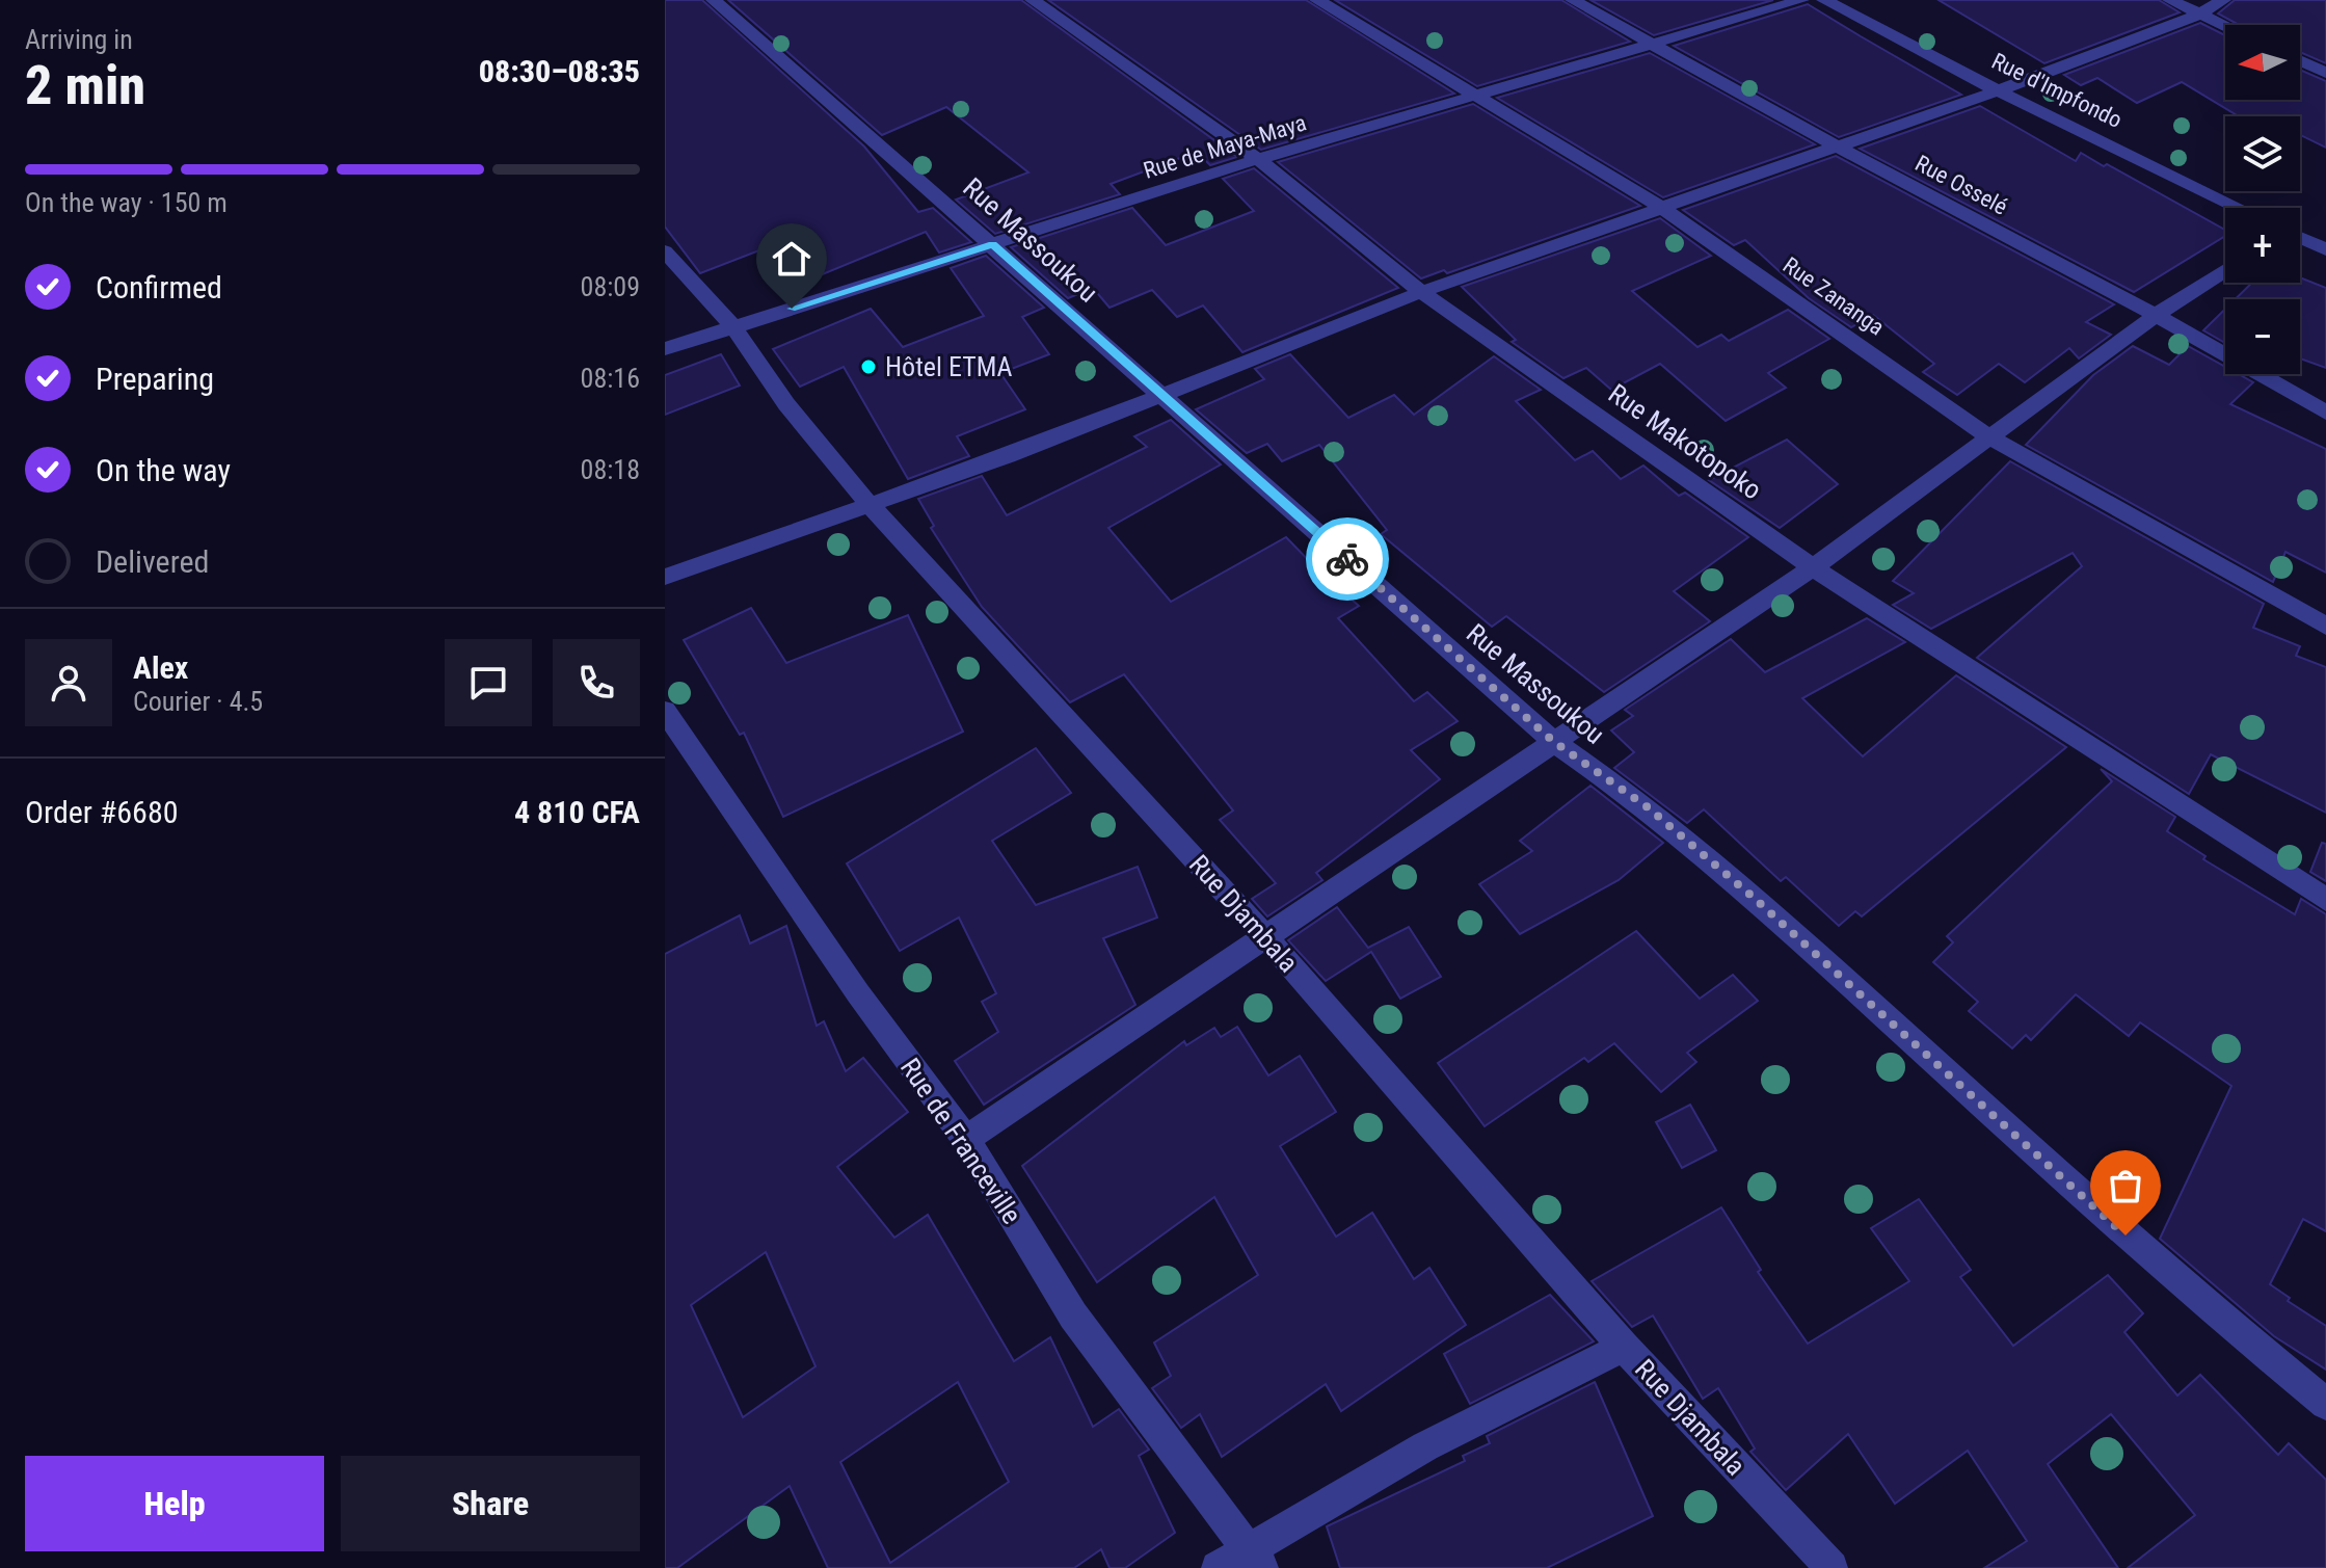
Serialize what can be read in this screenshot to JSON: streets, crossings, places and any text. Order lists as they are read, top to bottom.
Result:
{
  "streets": {
    "street": [
      "Rue d'Impfondo",
      "Rue de Maya-Maya",
      "Rue Osselé",
      "Rue Massoukou",
      "Rue Zananga",
      "Rue Makotopoko",
      "Rue Djambala",
      "Rue de Franceville"
    ]
  },
  "crossings": [
    ["Rue de Maya-Maya", "Rue Osselé"],
    ["Rue de Maya-Maya", "Rue Massoukou"],
    ["Rue de Maya-Maya", "Rue Zananga"],
    ["Rue de Maya-Maya", "Rue Makotopoko"],
    ["Rue de Maya-Maya", "Rue Djambala"]
  ],
  "places": ["Hôtel ETMA"],
  "north": "left",
  "page": {
    "heading": ["2 min", "Arriving in", "08:30–08:35"],
    "panel": [
      "Alex",
      "Courier · 4.5",
      "Order #6680",
      "4 810 CFA"
    ],
    "map_buttons": ["+", "−"],
    "bar": "On the way · 150 m",
    "list": [
      ["Confirmed", "08:09"],
      ["Preparing", "08:16"],
      ["On the way", "08:18"],
      "Delivered"
    ],
    "buttons": ["Help", "Share"]
  }
}
